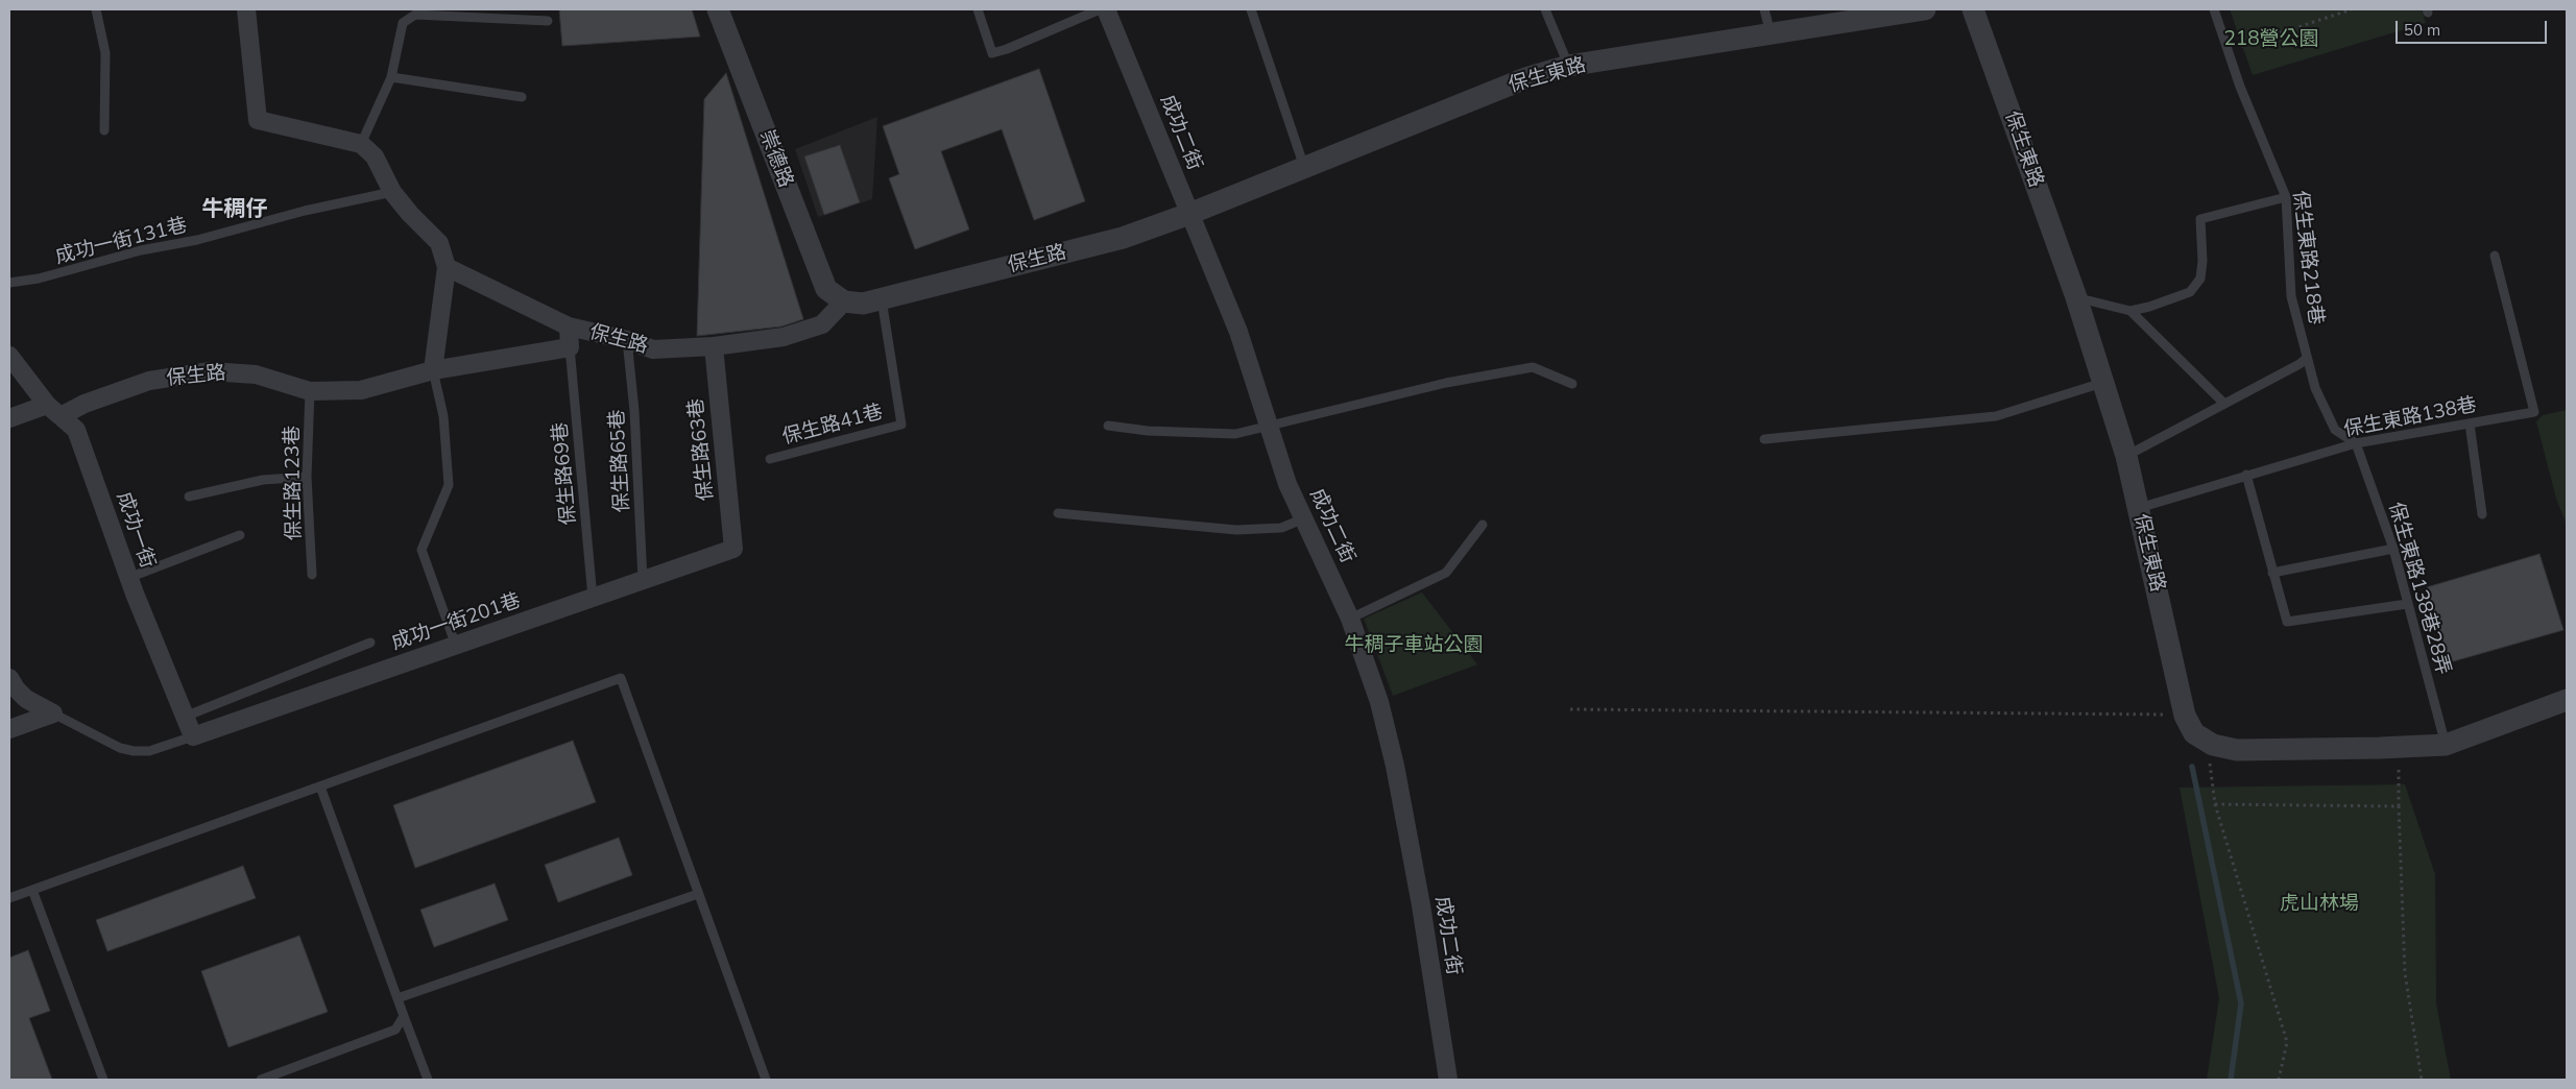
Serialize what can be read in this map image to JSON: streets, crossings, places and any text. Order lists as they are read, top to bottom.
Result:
{
  "streets": {
    "street": [
      "保生東路",
      "成功二街",
      "崇德路",
      "保生路",
      "保生路63巷",
      "成功一街",
      "成功一街201巷"
    ],
    "lane": [
      "成功一街131巷",
      "保生東路218巷",
      "保生東路138巷",
      "保生路41巷",
      "保生路65巷",
      "保生路69巷",
      "保生路123巷",
      "保生東路138巷28弄"
    ]
  },
  "crossings": [
    ["保生東路", "成功二街"],
    ["保生東路", "保生路"],
    ["保生東路", "保生東路138巷"],
    ["保生東路", "保生東路138巷28弄"],
    ["成功二街", "保生路"],
    ["崇德路", "保生路"],
    ["保生東路218巷", "保生東路138巷"],
    ["保生東路218巷", "保生東路138巷28弄"],
    ["保生路", "保生路41巷"],
    ["保生路", "保生路63巷"],
    ["保生路", "保生路65巷"],
    ["保生路", "保生路69巷"],
    ["保生路", "保生路123巷"],
    ["保生路", "成功一街"],
    ["保生東路138巷", "保生東路138巷28弄"],
    ["保生路63巷", "成功一街201巷"],
    ["保生路65巷", "成功一街201巷"],
    ["保生路69巷", "成功一街201巷"],
    ["成功一街", "成功一街201巷"]
  ],
  "districts": ["牛稠仔"],
  "parks": ["218營公園", "牛稠子車站公園", "虎山林場"],
  "scale_bar": "50 m"
}
